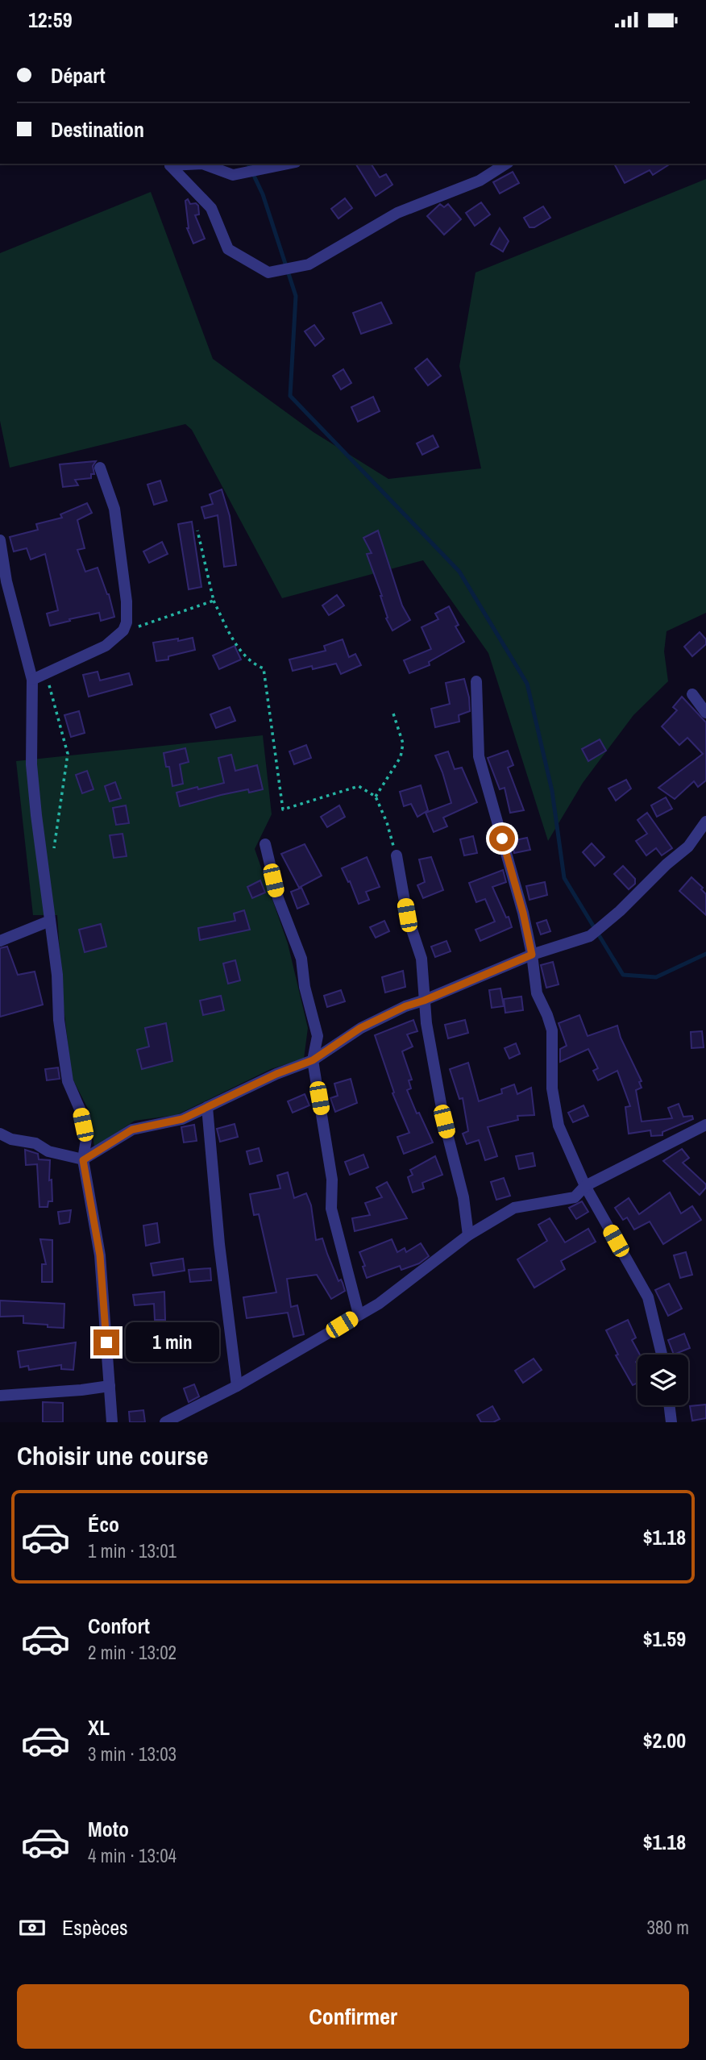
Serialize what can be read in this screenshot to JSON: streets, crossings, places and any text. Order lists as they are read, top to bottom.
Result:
{
  "page": {
    "status": "12:59",
    "banner": ["Départ", "Destination"],
    "bubble": "1 min",
    "heading": "Choisir une course",
    "list": [
      {
        "name": "Éco",
        "note": "1 min · 13:01",
        "value": "$1.18"
      },
      {
        "name": "Confort",
        "note": "2 min · 13:02",
        "value": "$1.59"
      },
      {
        "name": "XL",
        "note": "3 min · 13:03",
        "value": "$2.00"
      },
      {
        "name": "Moto",
        "note": "4 min · 13:04",
        "value": "$1.18"
      }
    ],
    "pay": ["Espèces", "380 m"],
    "buttons": "Confirmer"
  }
}
